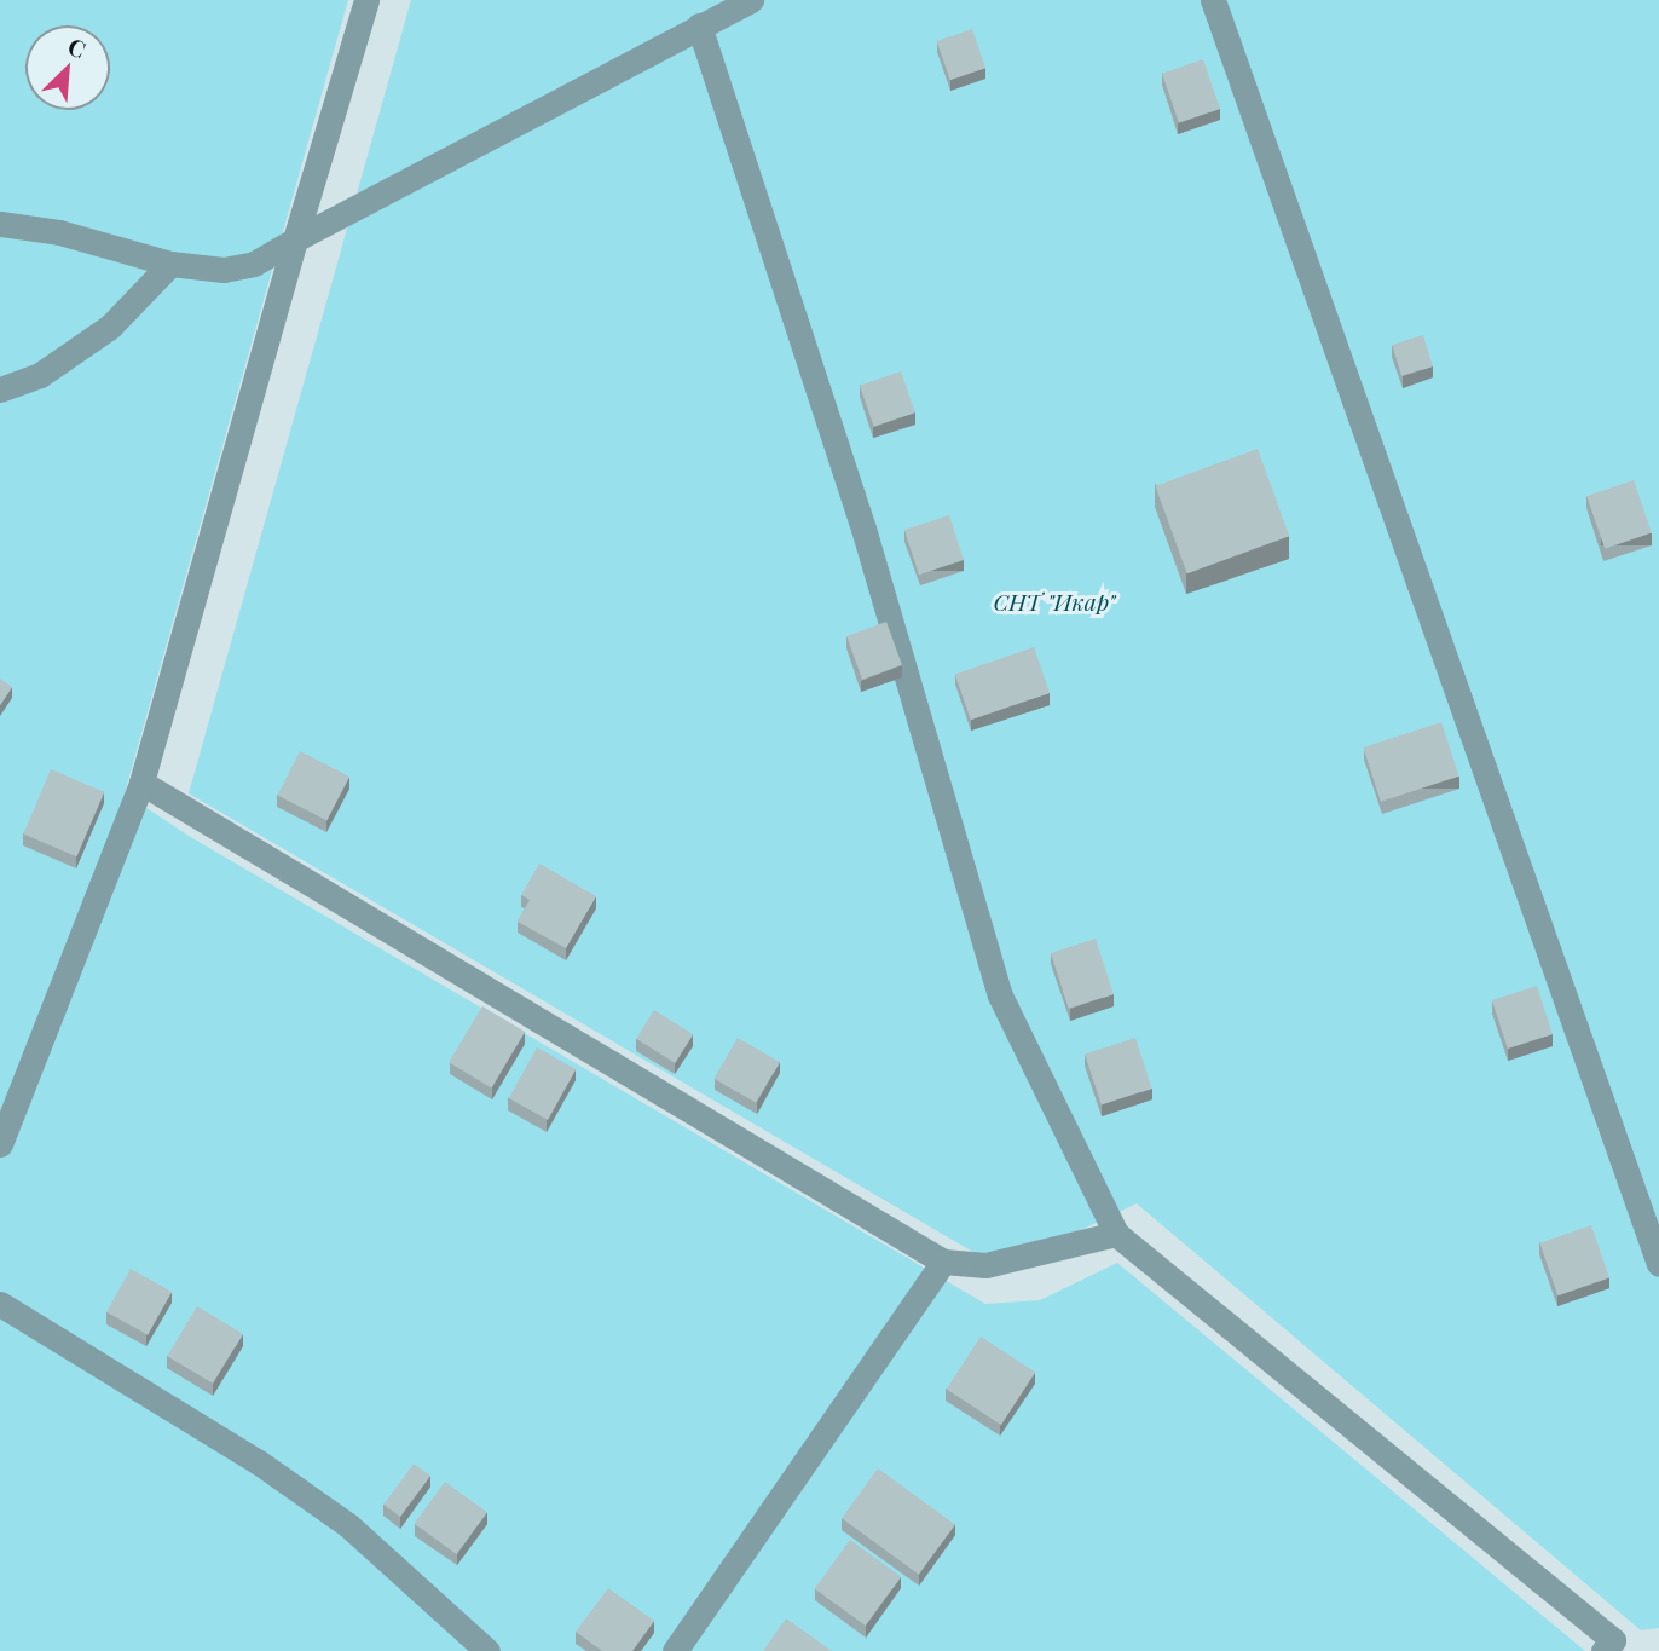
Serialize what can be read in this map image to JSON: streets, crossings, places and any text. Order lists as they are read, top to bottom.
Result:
{
  "parks": ["СНТ \"Икар\""],
  "north": "top right"
}
